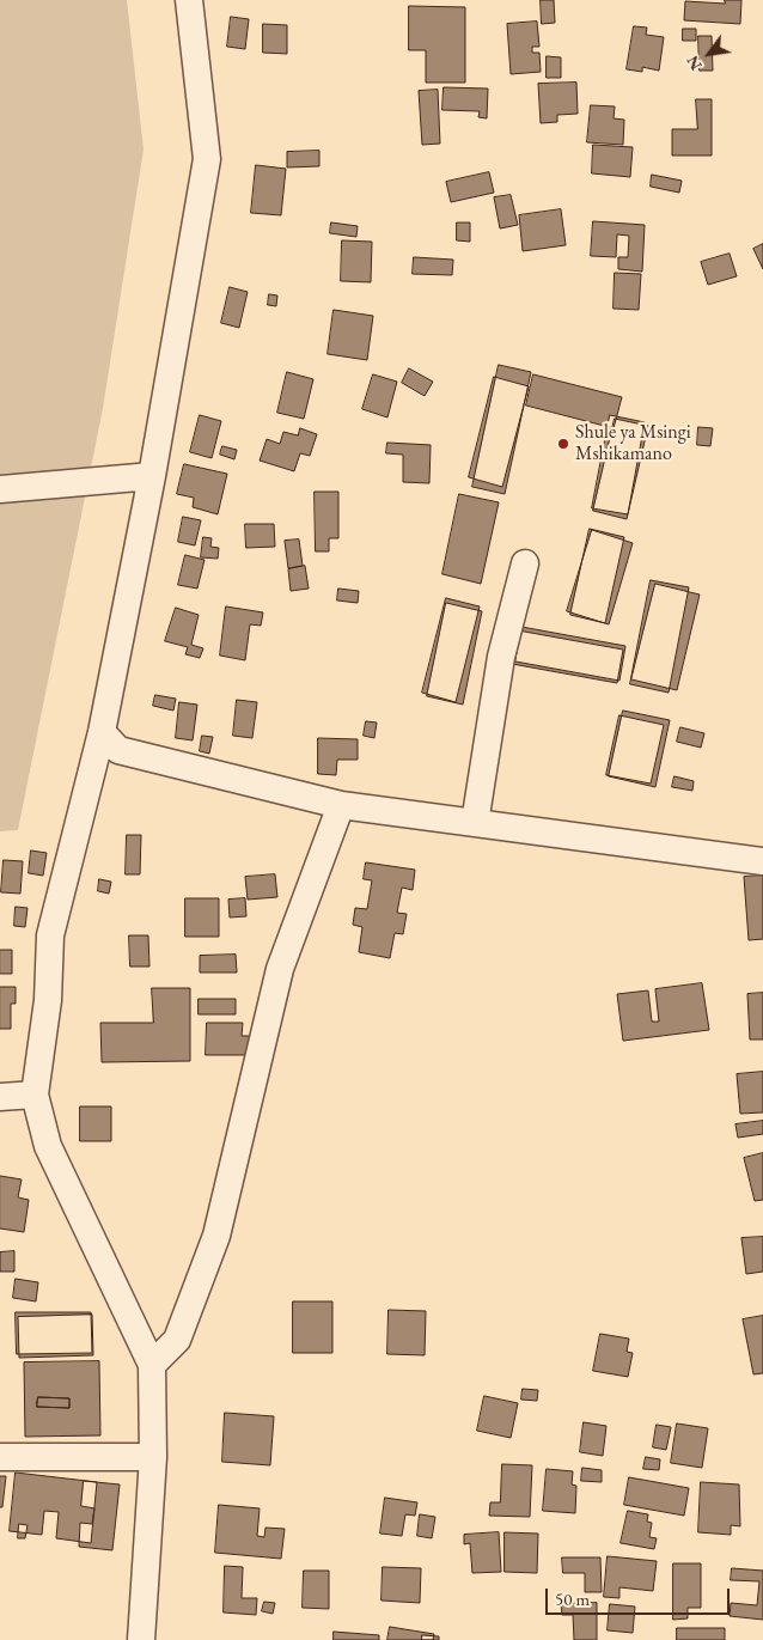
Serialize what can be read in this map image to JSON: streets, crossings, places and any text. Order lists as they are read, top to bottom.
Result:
{
  "places": ["Shule ya Msingi Mshikamano"],
  "scale_bar": "50 m",
  "north": "bottom left"
}
